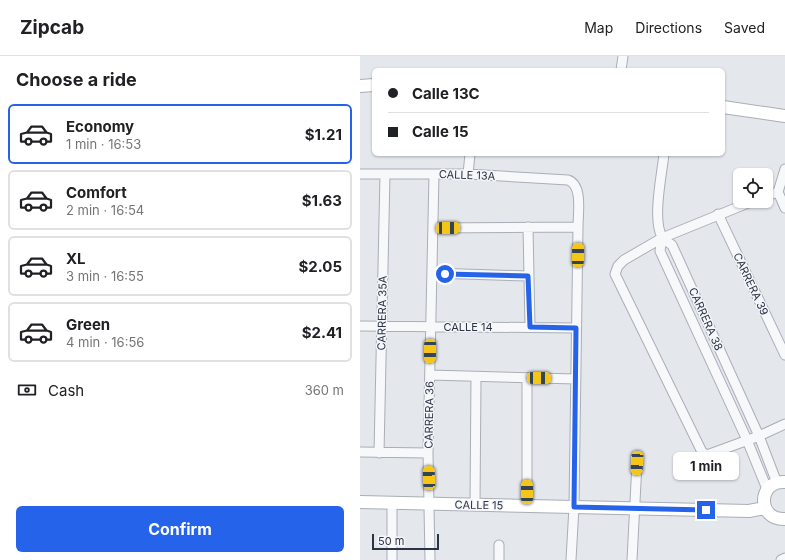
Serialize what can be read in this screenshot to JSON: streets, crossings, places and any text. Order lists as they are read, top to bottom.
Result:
{
  "streets": {
    "street": [
      "CALLE 13A",
      "CARRERA 39",
      "CARRERA 35A",
      "CARRERA 38",
      "CALLE 14",
      "CARRERA 36",
      "CALLE 15"
    ]
  },
  "crossings": [
    ["CALLE 13A", "CARRERA 35A"],
    ["CALLE 13A", "CARRERA 36"],
    ["CARRERA 35A", "CALLE 14"],
    ["CALLE 14", "CARRERA 36"],
    ["CARRERA 36", "CALLE 15"]
  ],
  "scale_bar": "50 m",
  "page": {
    "header": "Zipcab",
    "nav": ["Map", "Directions", "Saved"],
    "heading": "Choose a ride",
    "banner": ["Calle 13C", "Calle 15"],
    "list": [
      {
        "name": "Economy",
        "note": "1 min · 16:53",
        "value": "$1.21"
      },
      {
        "name": "Comfort",
        "note": "2 min · 16:54",
        "value": "$1.63"
      },
      {
        "name": "XL",
        "note": "3 min · 16:55",
        "value": "$2.05"
      },
      {
        "name": "Green",
        "note": "4 min · 16:56",
        "value": "$2.41"
      }
    ],
    "pay": ["Cash", "360 m"],
    "bubble": "1 min",
    "buttons": "Confirm",
    "scale": "50 m"
  }
}
